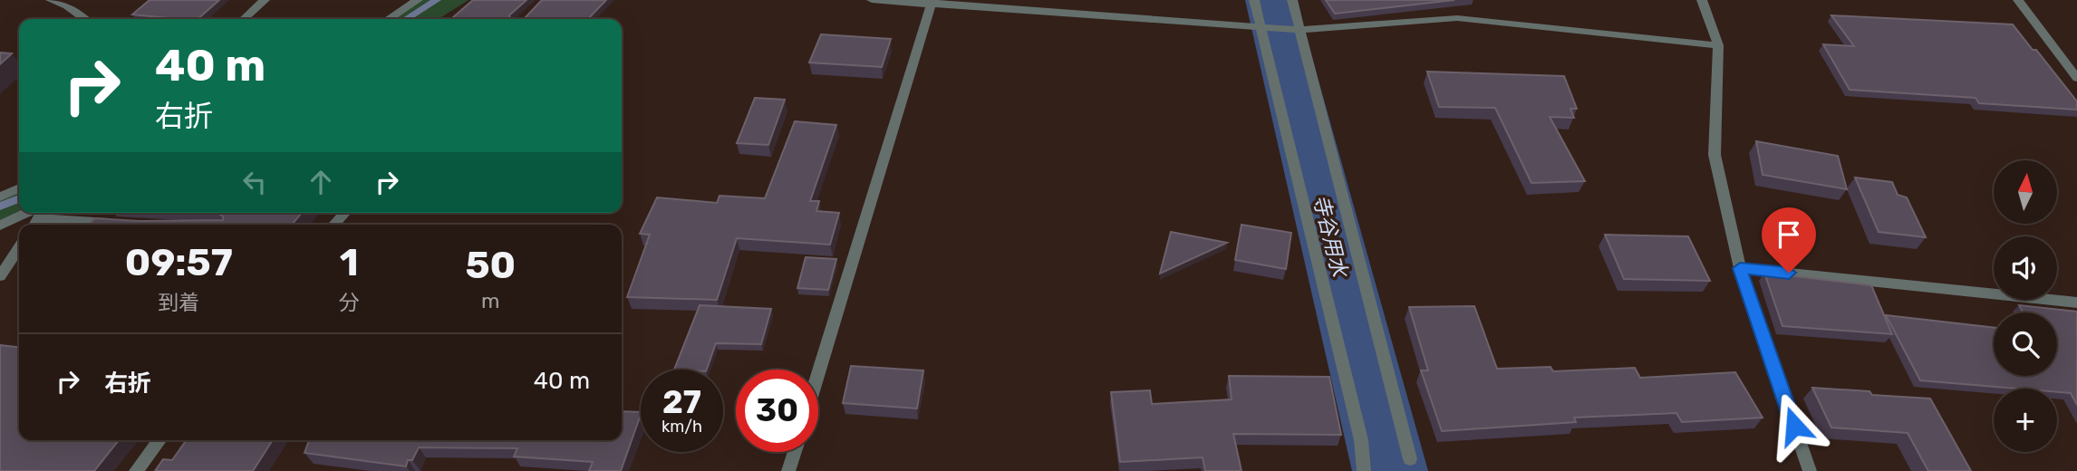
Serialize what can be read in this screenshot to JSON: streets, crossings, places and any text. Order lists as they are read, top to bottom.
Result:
{
  "water": ["寺谷用水"],
  "north": "top",
  "page": {
    "turn": ["40 m", "右折"],
    "map_buttons": "+",
    "eta": [
      "09:57",
      "到着",
      "1",
      "分",
      "50",
      "m"
    ],
    "list": [
      {
        "name": "右折",
        "value": "40 m"
      }
    ],
    "speed": "27 km/h",
    "limit": "30"
  }
}
